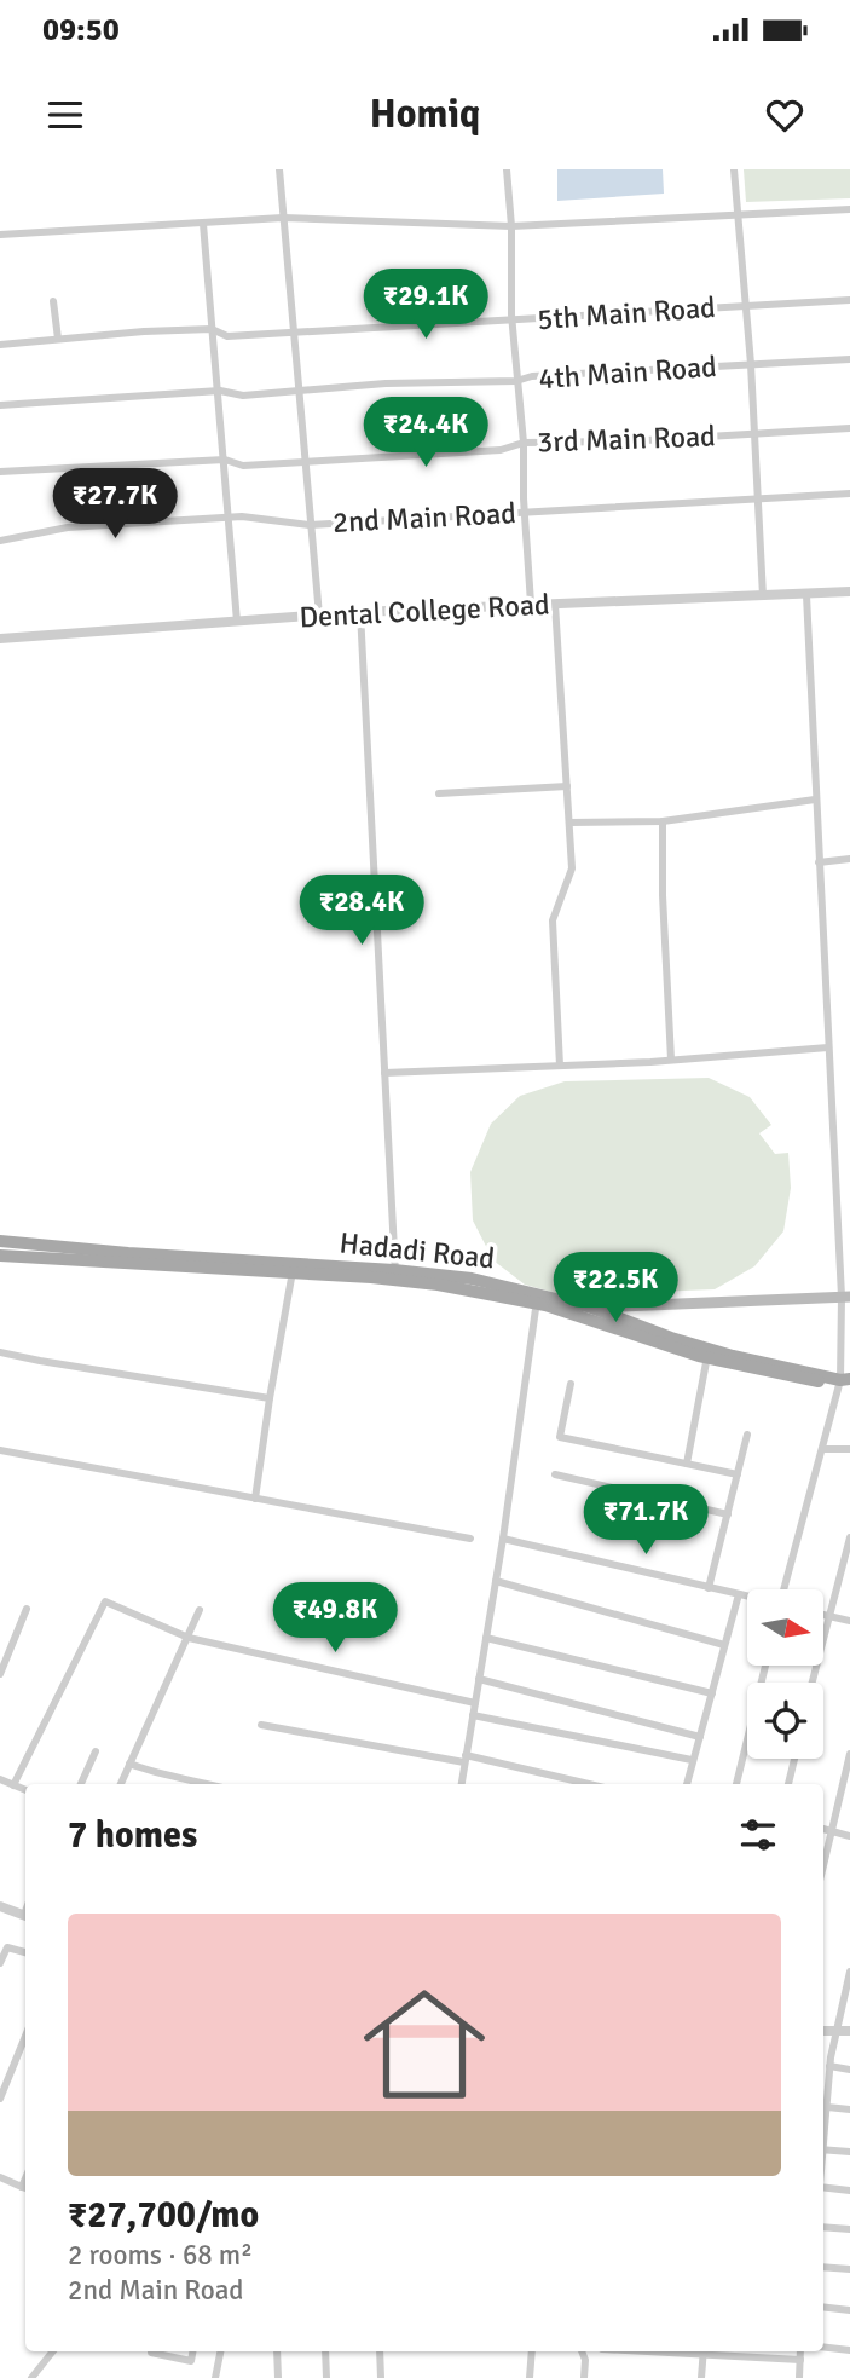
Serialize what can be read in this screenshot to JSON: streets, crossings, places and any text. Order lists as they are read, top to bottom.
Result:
{
  "streets": {
    "main road": ["Hadadi Road"],
    "street": [
      "5th Main Road",
      "4th Main Road",
      "3rd Main Road",
      "2nd Main Road",
      "Dental College Road"
    ]
  },
  "north": "right",
  "page": {
    "status": "09:50",
    "header": "Homiq",
    "price": [
      "₹29.1K",
      "₹24.4K",
      "₹27.7K",
      "₹28.4K",
      "₹22.5K",
      "₹71.7K",
      "₹49.8K"
    ],
    "heading": "7 homes",
    "list": [
      {
        "name": "₹27,700/mo",
        "note": "2 rooms · 68 m² · 2nd Main Road"
      }
    ]
  }
}
